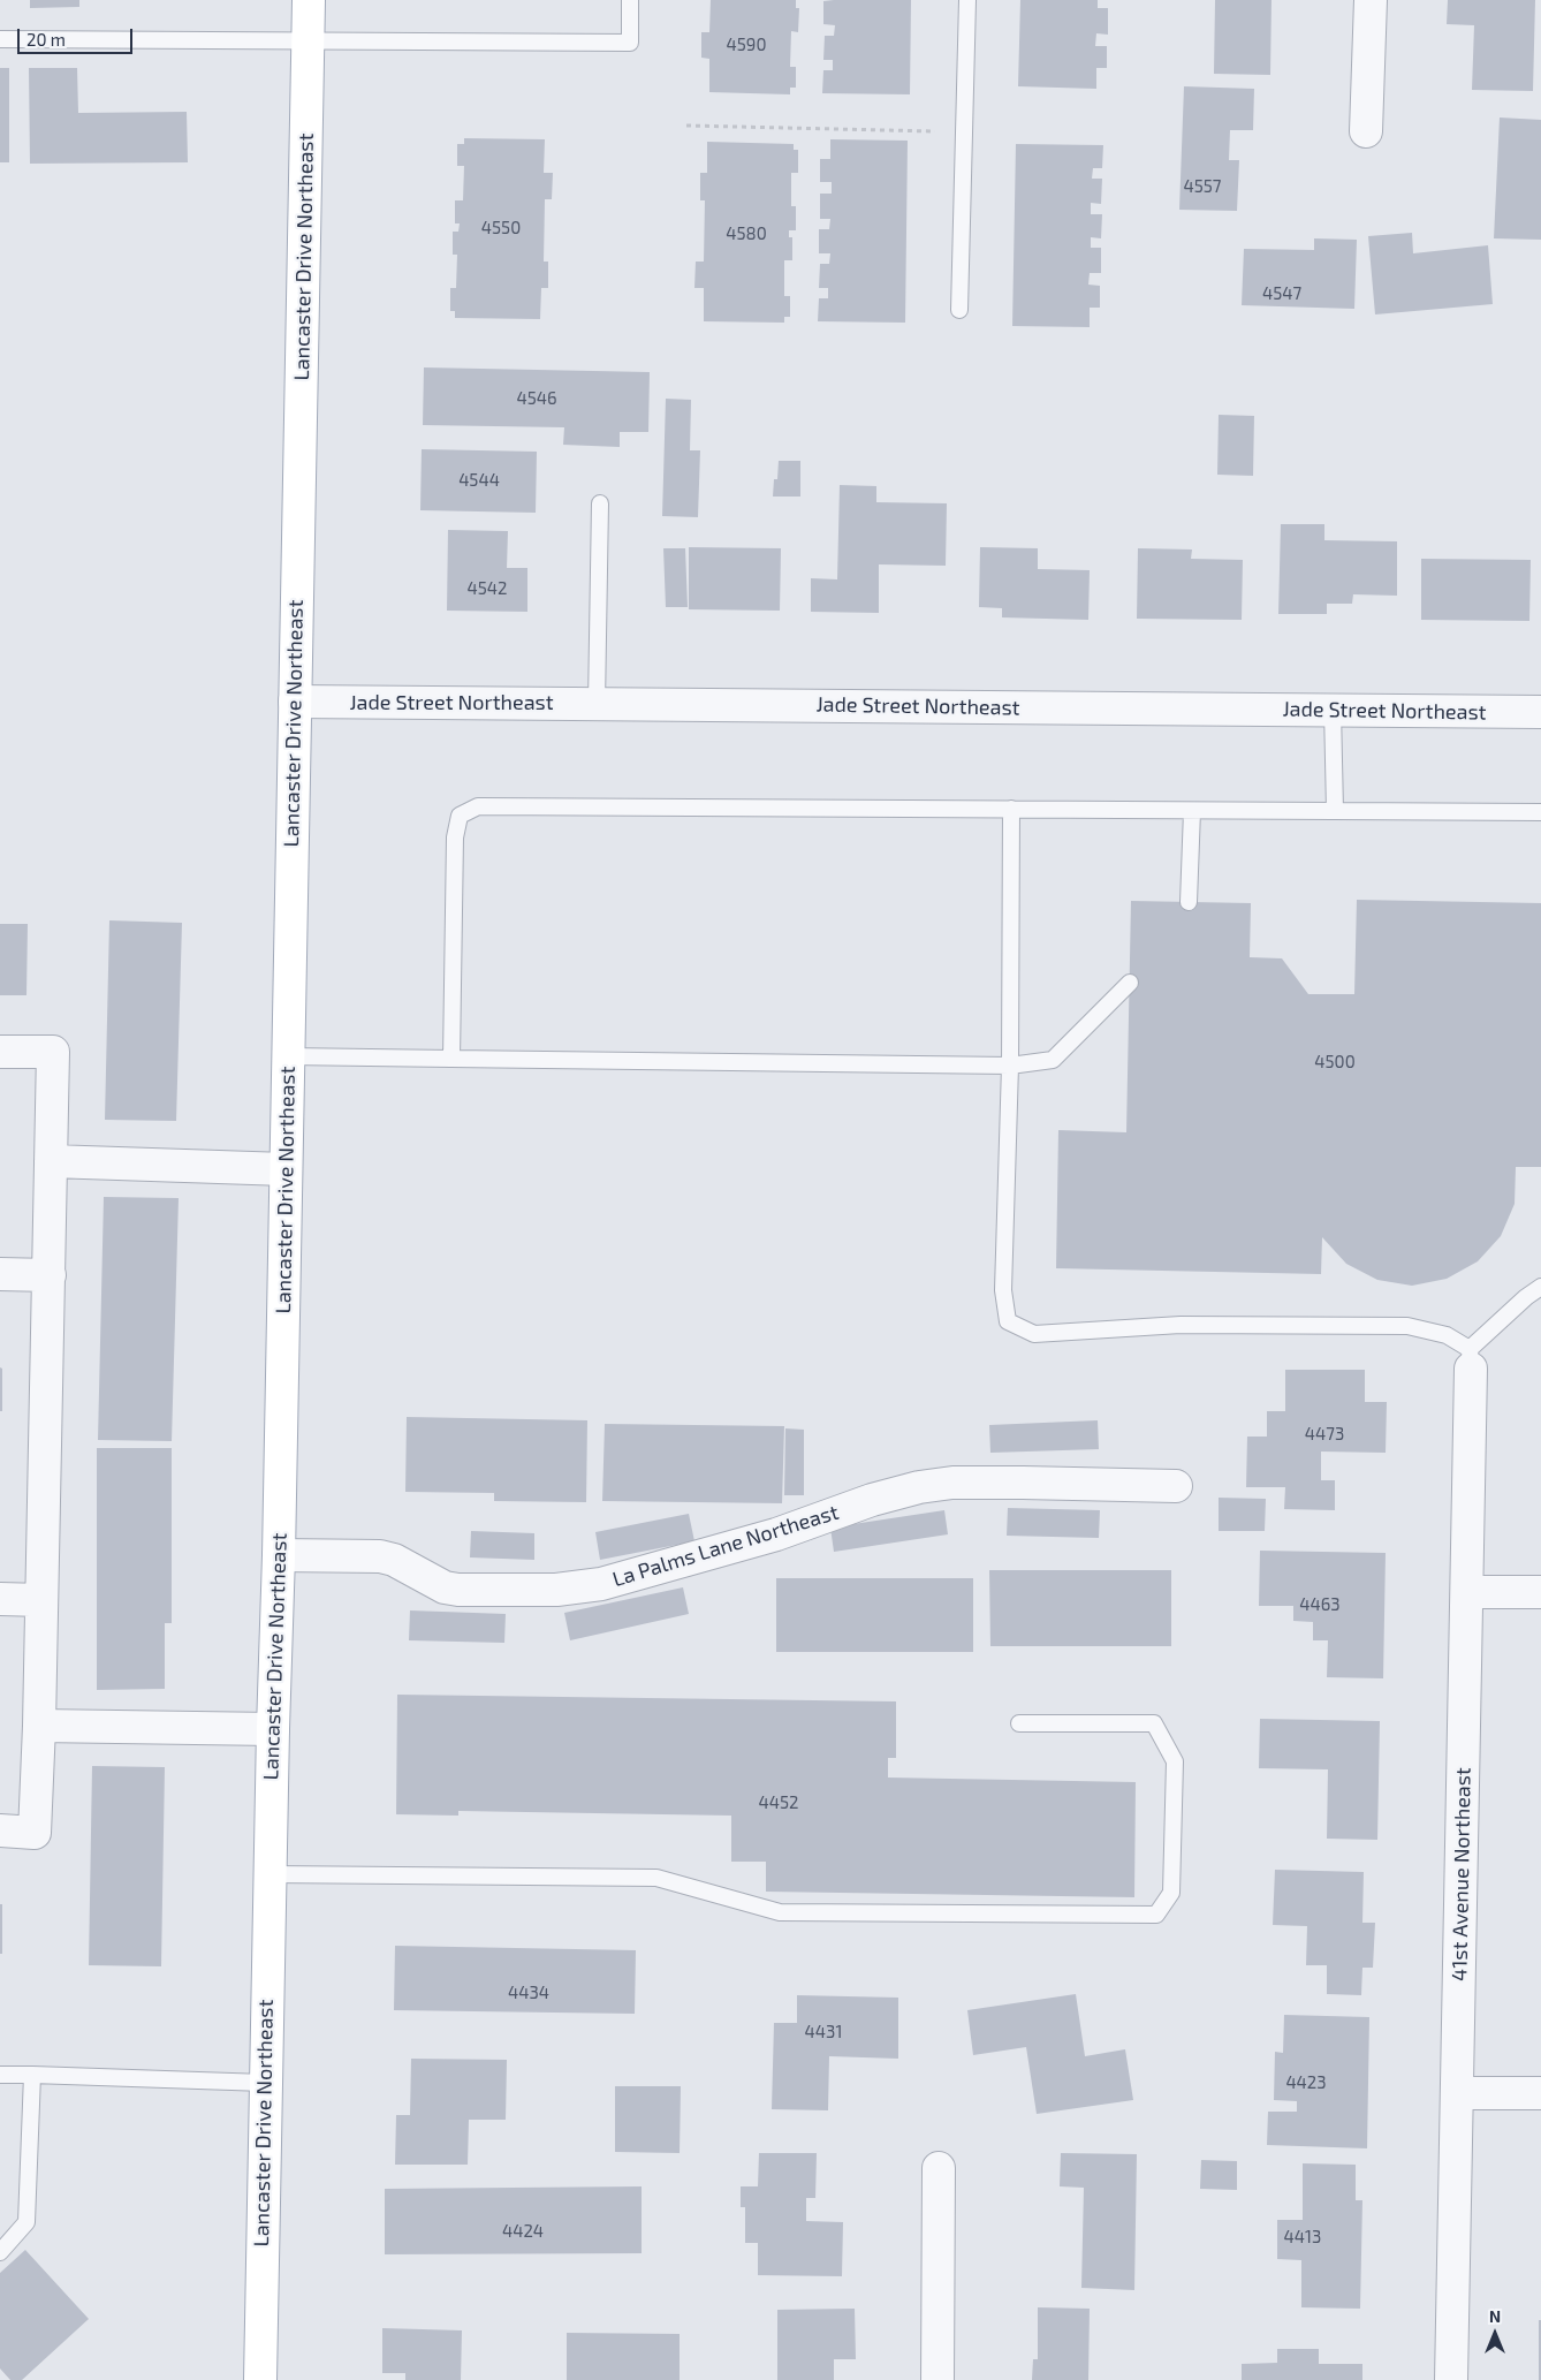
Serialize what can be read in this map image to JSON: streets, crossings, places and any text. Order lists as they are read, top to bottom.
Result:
{
  "streets": {
    "main road": ["Lancaster Drive Northeast"],
    "street": ["Jade Street Northeast", "La Palms Lane Northeast", "41st Avenue Northeast"]
  },
  "crossings": [
    ["Lancaster Drive Northeast", "Jade Street Northeast"],
    ["Lancaster Drive Northeast", "La Palms Lane Northeast"]
  ],
  "house_numbers": [
    "4590",
    "4557",
    "4550",
    "4580",
    "4547",
    "4546",
    "4544",
    "4542",
    "4500",
    "4473",
    "4463",
    "4452",
    "4434",
    "4431",
    "4423",
    "4424",
    "4413"
  ],
  "scale_bar": "20 m",
  "north": "top"
}
